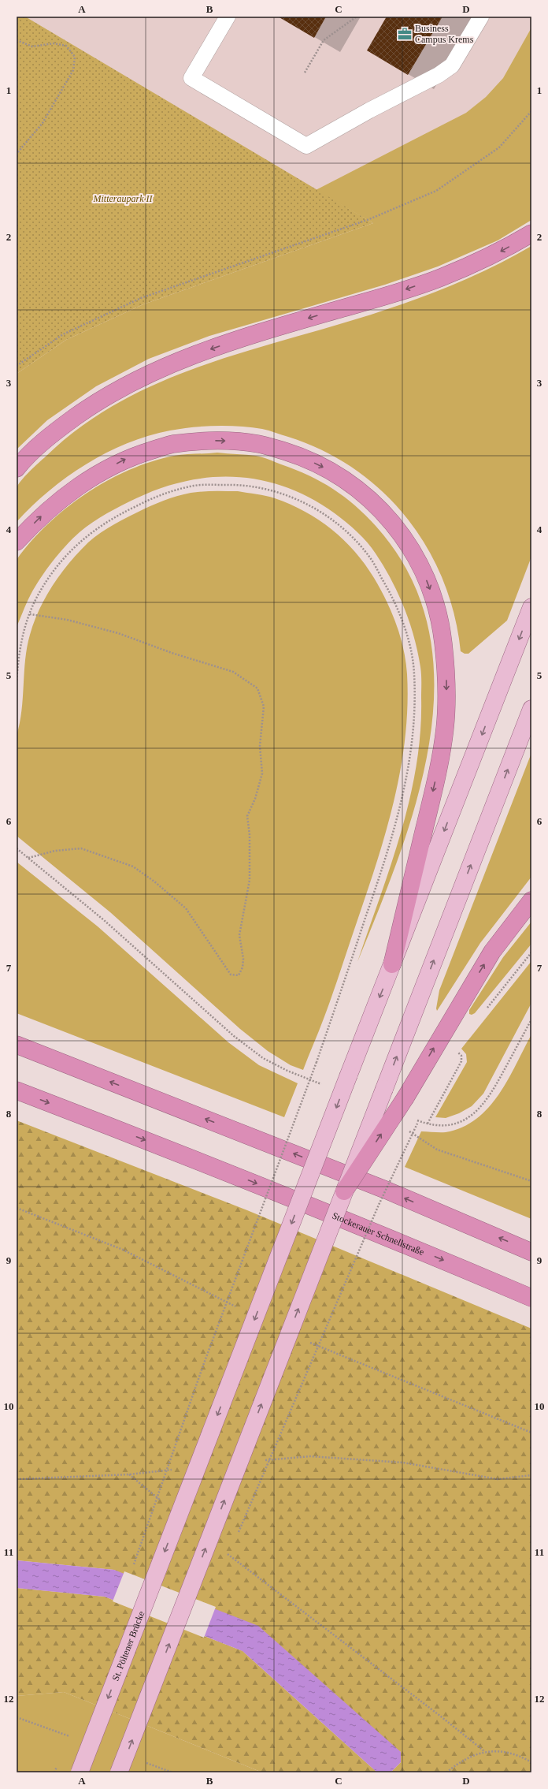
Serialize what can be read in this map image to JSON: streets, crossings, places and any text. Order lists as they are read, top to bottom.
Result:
{
  "streets": {
    "highway": ["Stockerauer Schnellstraße"],
    "main road": ["St. Pöltener Brücke"]
  },
  "parks": ["Mitteraupark II"],
  "places": {
    "office": ["Business Campus Krems"]
  },
  "grid": {
    "columns": [
      "A",
      "B",
      "C",
      "D"
    ],
    "rows": [
      "1",
      "2",
      "3",
      "4",
      "5",
      "6",
      "7",
      "8",
      "9",
      "10",
      "11",
      "12"
    ]
  }
}
